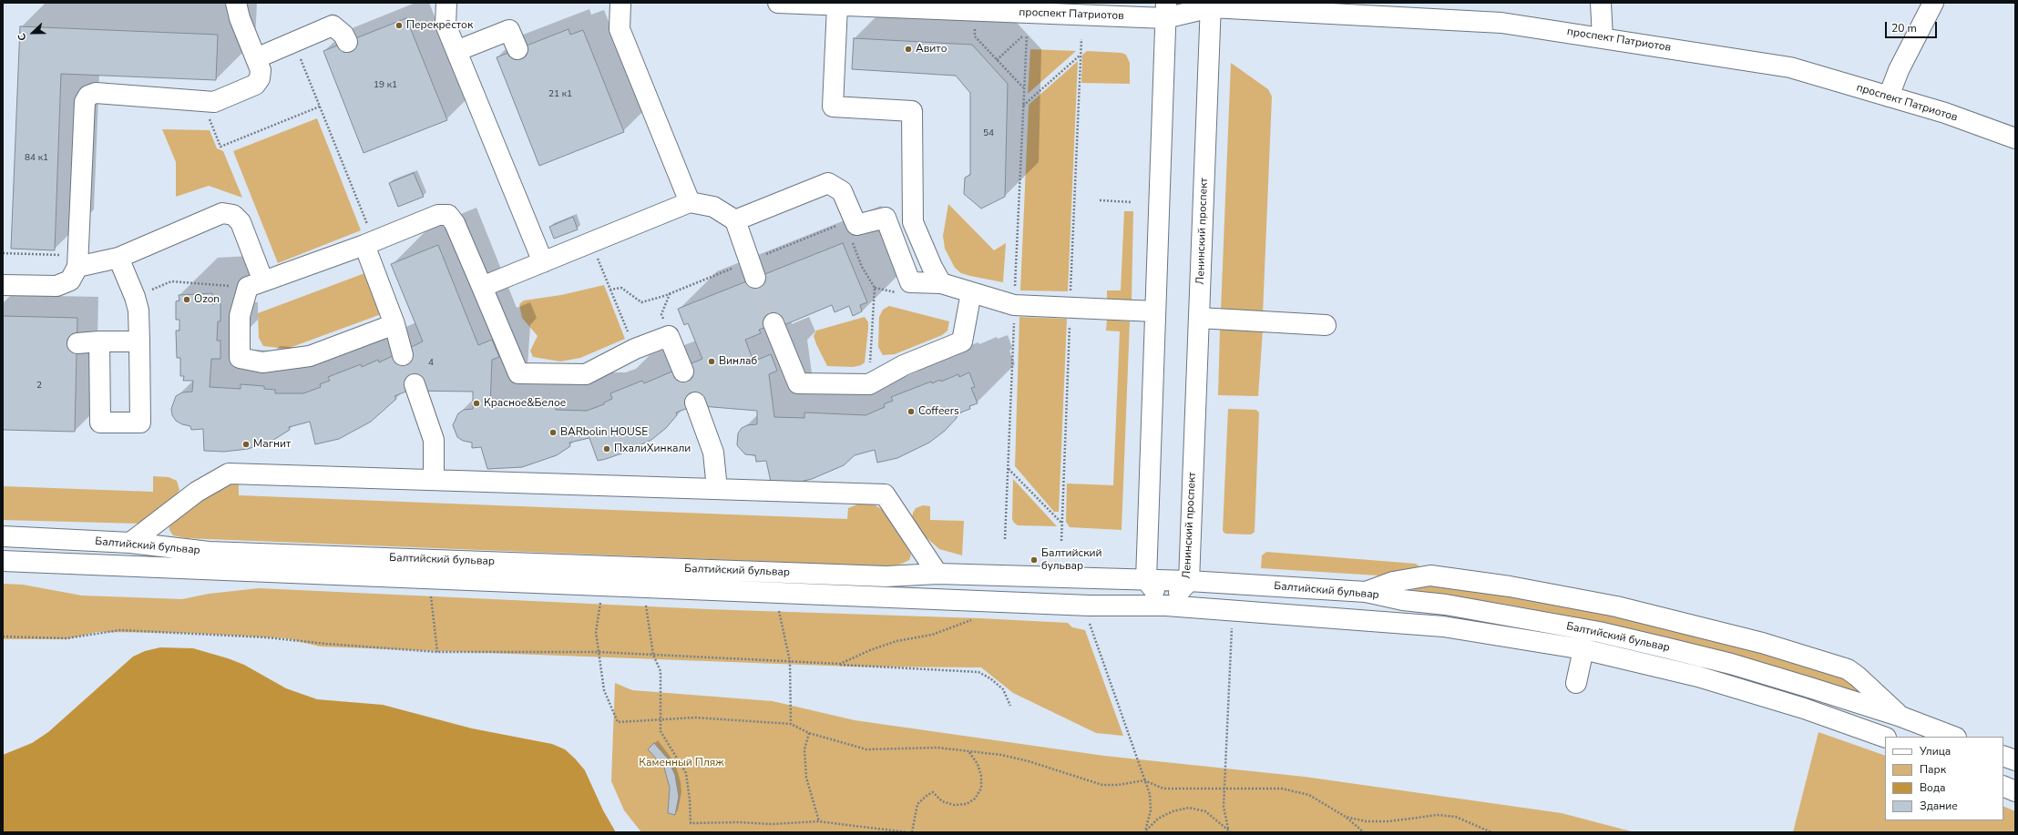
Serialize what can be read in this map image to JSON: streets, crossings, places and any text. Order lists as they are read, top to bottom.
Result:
{
  "streets": {
    "street": ["проспект Патриотов", "Ленинский проспект", "Балтийский бульвар"]
  },
  "crossings": [
    ["проспект Патриотов", "Ленинский проспект"],
    ["Ленинский проспект", "Балтийский бульвар"]
  ],
  "parks": ["Каменный Пляж"],
  "places": [
    "Перекрёсток",
    "Авито",
    "Ozon",
    "Винлаб",
    "Красное&Белое",
    "Coffeers",
    "BARbolin HOUSE",
    "Магнит",
    "ПхалиХинкали",
    "Балтийский бульвар"
  ],
  "house_numbers": [
    "19 к1",
    "21 к1",
    "54",
    "84 к1",
    "4",
    "2"
  ],
  "legend": [
    "Улица",
    "Парк",
    "Вода",
    "Здание"
  ],
  "scale_bar": "20 m",
  "north": "left"
}
